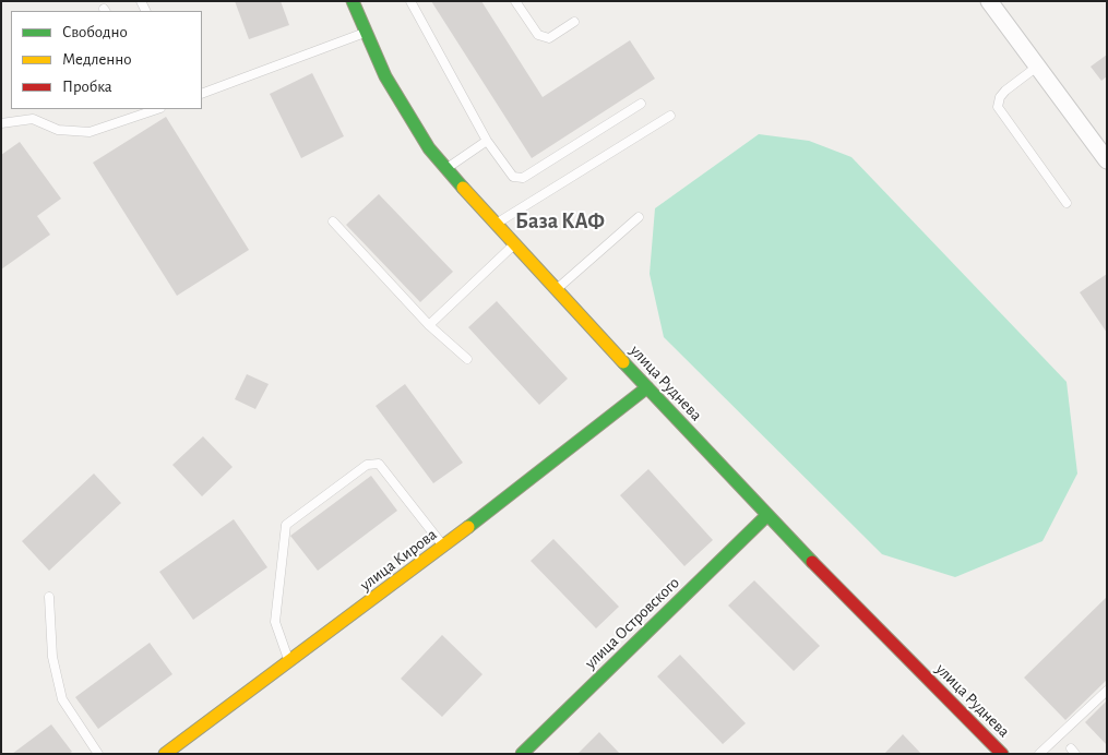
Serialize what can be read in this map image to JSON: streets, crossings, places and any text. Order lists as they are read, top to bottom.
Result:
{
  "streets": {
    "main road": ["улица Руднева", "улица Кирова", "улица Островского"]
  },
  "crossings": [
    ["улица Руднева", "улица Кирова"],
    ["улица Руднева", "улица Островского"]
  ],
  "districts": ["База КАФ"],
  "legend": ["Свободно", "Медленно", "Пробка"]
}
